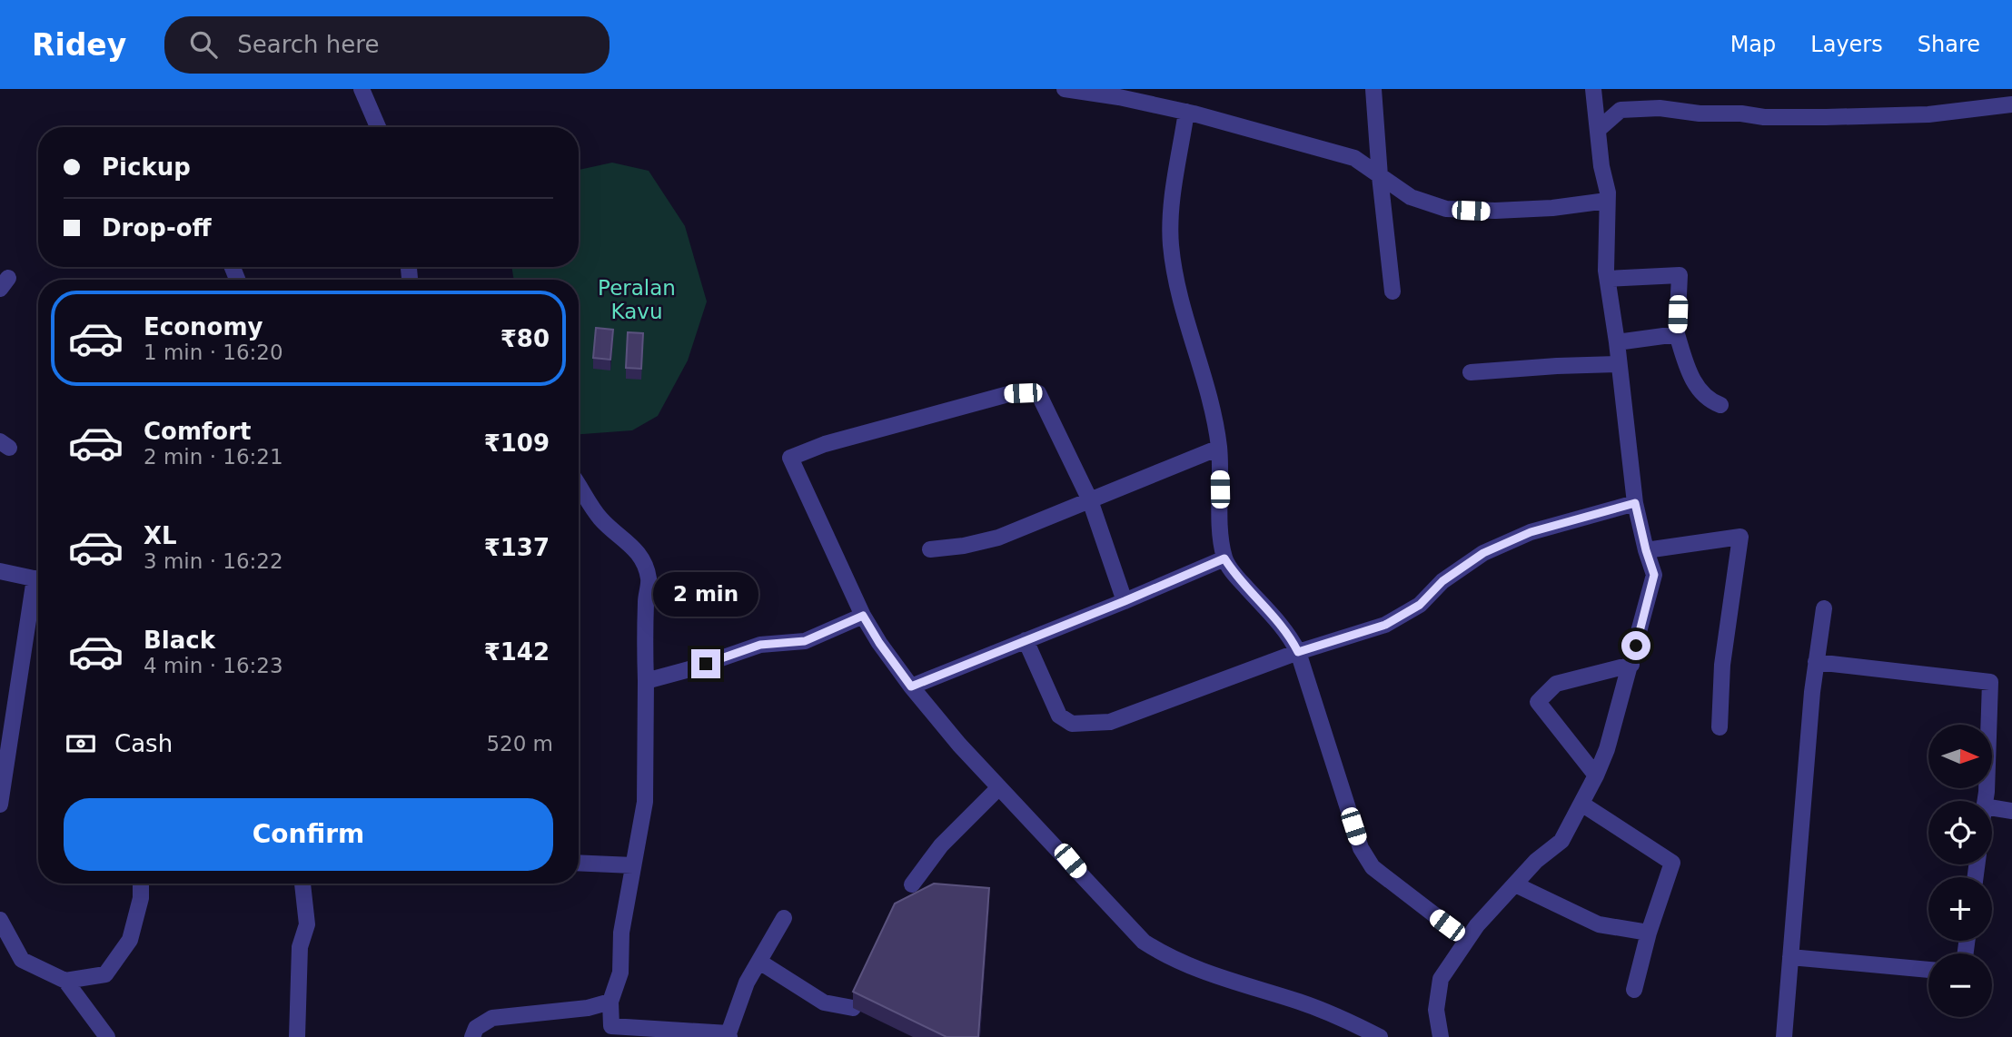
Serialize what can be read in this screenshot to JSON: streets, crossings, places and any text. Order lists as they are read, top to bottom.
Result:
{
  "parks": ["Peralan Kavu"],
  "north": "right",
  "page": {
    "header": "Ridey",
    "search": "Search here",
    "nav": ["Map", "Layers", "Share"],
    "banner": ["Pickup", "Drop-off"],
    "list": [
      {
        "name": "Economy",
        "note": "1 min · 16:20",
        "value": "₹80"
      },
      {
        "name": "Comfort",
        "note": "2 min · 16:21",
        "value": "₹109"
      },
      {
        "name": "XL",
        "note": "3 min · 16:22",
        "value": "₹137"
      },
      {
        "name": "Black",
        "note": "4 min · 16:23",
        "value": "₹142"
      }
    ],
    "bubble": "2 min",
    "pay": ["Cash", "520 m"],
    "map_buttons": ["+", "−"],
    "buttons": "Confirm"
  }
}
